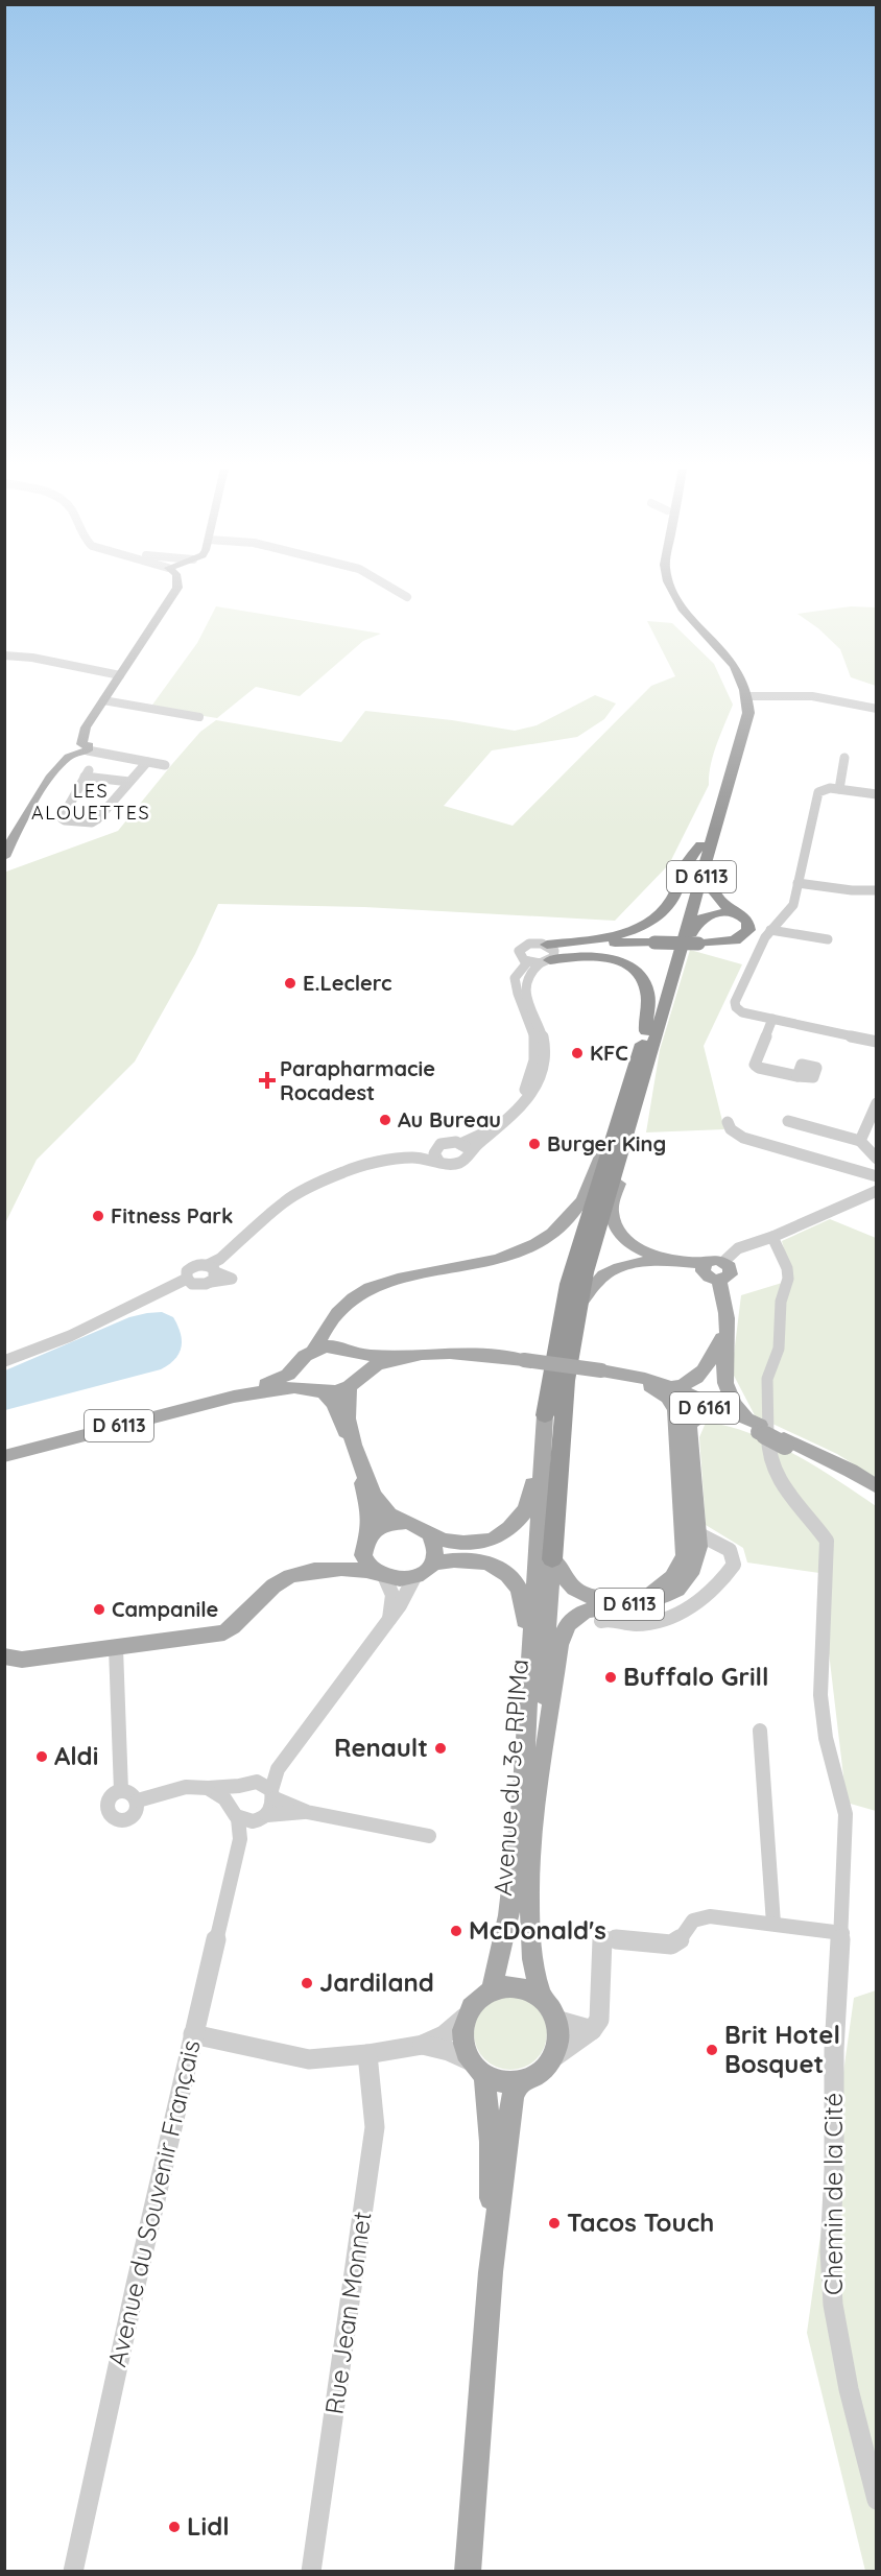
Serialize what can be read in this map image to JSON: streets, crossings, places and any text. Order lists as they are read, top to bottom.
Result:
{
  "streets": {
    "highway": ["D 6113"],
    "main road": ["D 6161", "Avenue du 3e RPIMa"],
    "street": ["Chemin de la Cité", "Avenue du Souvenir Français", "Rue Jean Monnet"]
  },
  "crossings": [
    ["D 6113", "D 6161"],
    ["D 6113", "Avenue du 3e RPIMa"]
  ],
  "districts": ["LES ALOUETTES"],
  "places": {
    "other": [
      "E.Leclerc",
      "KFC",
      "Au Bureau",
      "Burger King",
      "Fitness Park",
      "Campanile",
      "Buffalo Grill",
      "Renault",
      "Aldi",
      "McDonald's",
      "Jardiland",
      "Brit Hotel Bosquet",
      "Tacos Touch",
      "Lidl"
    ],
    "health": ["Parapharmacie Rocadest"]
  }
}
